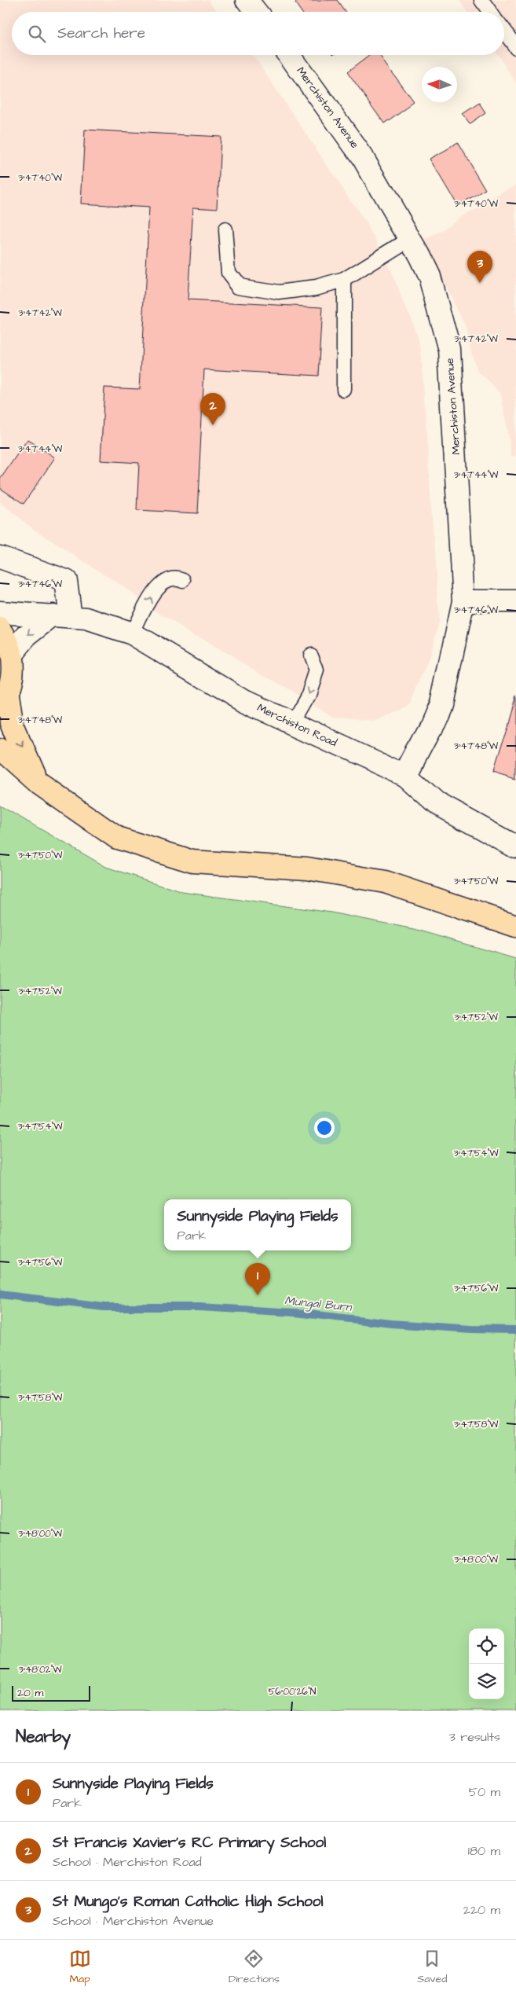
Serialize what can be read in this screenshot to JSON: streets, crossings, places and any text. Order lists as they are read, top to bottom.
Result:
{
  "streets": {
    "street": ["Merchiston Avenue", "Merchiston Road"]
  },
  "crossings": [
    ["Merchiston Avenue", "Merchiston Road"]
  ],
  "water": ["Mungal Burn"],
  "scale_bar": "20 m",
  "north": "left",
  "page": {
    "search": "Search here",
    "pins": ["3", "2", "1"],
    "popup": ["Sunnyside Playing Fields", "Park"],
    "scale": "20 m",
    "heading": ["Nearby", "3 results"],
    "list": [
      {
        "mark": "1",
        "name": "Sunnyside Playing Fields",
        "note": "Park",
        "value": "50 m"
      },
      {
        "mark": "2",
        "name": "St Francis Xavier's RC Primary School",
        "note": "School · Merchiston Road",
        "value": "180 m"
      },
      {
        "mark": "3",
        "name": "St Mungo's Roman Catholic High School",
        "note": "School · Merchiston Avenue",
        "value": "220 m"
      }
    ],
    "nav": ["Map", "Directions", "Saved"]
  },
  "coordinates": [
    "3°47'40\"W",
    "3°47'42\"W",
    "3°47'44\"W",
    "3°47'46\"W",
    "3°47'48\"W",
    "3°47'50\"W",
    "3°47'52\"W",
    "3°47'54\"W",
    "3°47'56\"W",
    "3°47'58\"W",
    "3°48'00\"W",
    "3°48'02\"W",
    "56°00'26\"N"
  ]
}
